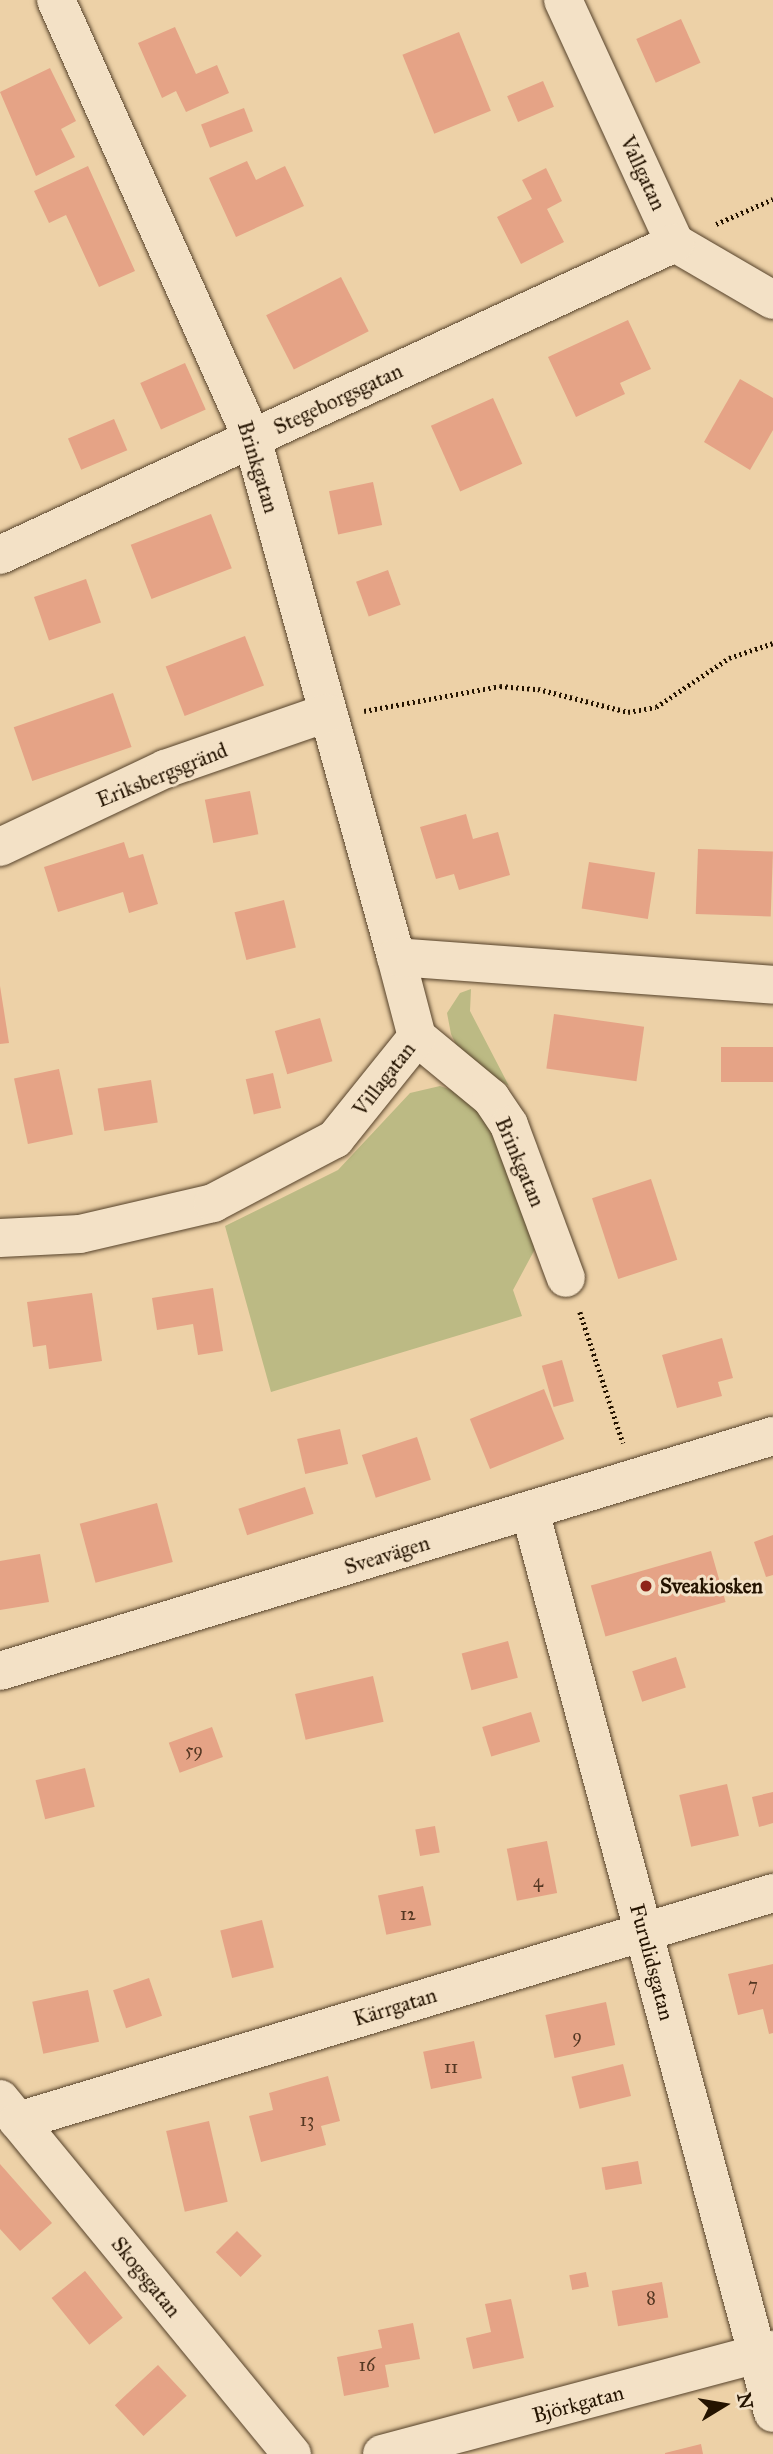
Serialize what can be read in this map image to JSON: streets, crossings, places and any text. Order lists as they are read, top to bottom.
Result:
{
  "streets": {
    "street": [
      "Vallgatan",
      "Stegeborgsgatan",
      "Brinkgatan",
      "Eriksbergsgränd",
      "Villagatan",
      "Sveavägen",
      "Furulidsgatan",
      "Kärrgatan",
      "Skogsgatan",
      "Björkgatan"
    ]
  },
  "crossings": [
    ["Vallgatan", "Stegeborgsgatan"],
    ["Stegeborgsgatan", "Brinkgatan"],
    ["Brinkgatan", "Eriksbergsgränd"],
    ["Brinkgatan", "Villagatan"],
    ["Sveavägen", "Furulidsgatan"],
    ["Furulidsgatan", "Kärrgatan"],
    ["Furulidsgatan", "Björkgatan"],
    ["Kärrgatan", "Skogsgatan"]
  ],
  "places": ["Sveakiosken"],
  "house_numbers": [
    "59",
    "4",
    "12",
    "7",
    "9",
    "11",
    "13",
    "8",
    "16"
  ],
  "north": "right"
}
